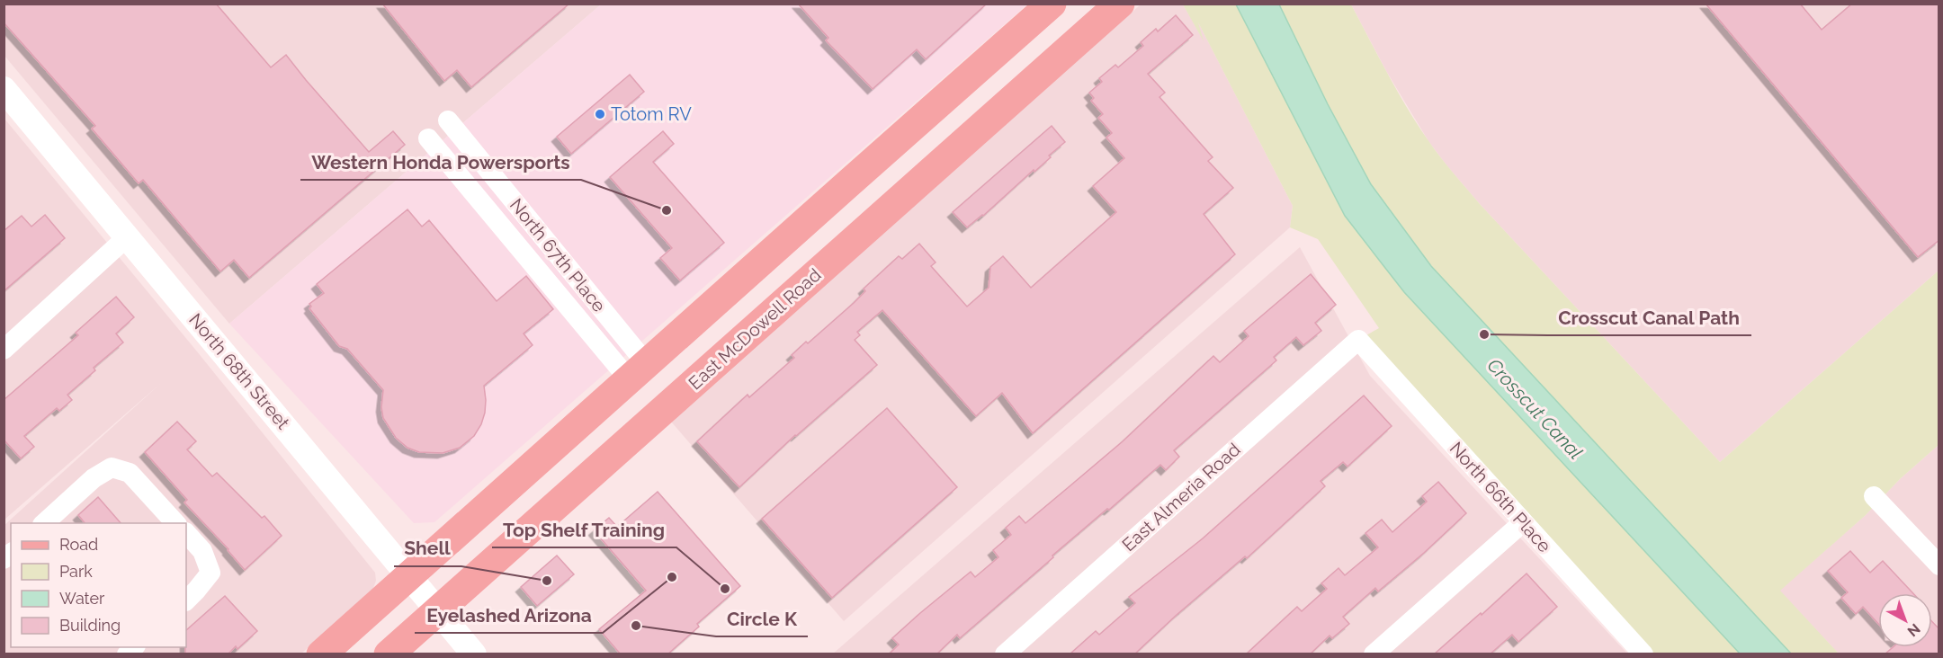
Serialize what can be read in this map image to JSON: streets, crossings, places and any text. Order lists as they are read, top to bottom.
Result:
{
  "streets": {
    "main road": ["East McDowell Road"],
    "street": [
      "North 67th Place",
      "North 68th Street",
      "East Almeria Road",
      "North 66th Place"
    ]
  },
  "crossings": [
    ["East McDowell Road", "North 68th Street"],
    ["East Almeria Road", "North 66th Place"]
  ],
  "water": ["Crosscut Canal"],
  "places": [
    "Totom RV",
    "Western Honda Powersports",
    "Crosscut Canal Path",
    "Eyelashed Arizona",
    "Shell",
    "Top Shelf Training",
    "Circle K"
  ],
  "legend": [
    "Road",
    "Park",
    "Water",
    "Building"
  ],
  "north": "bottom right"
}
